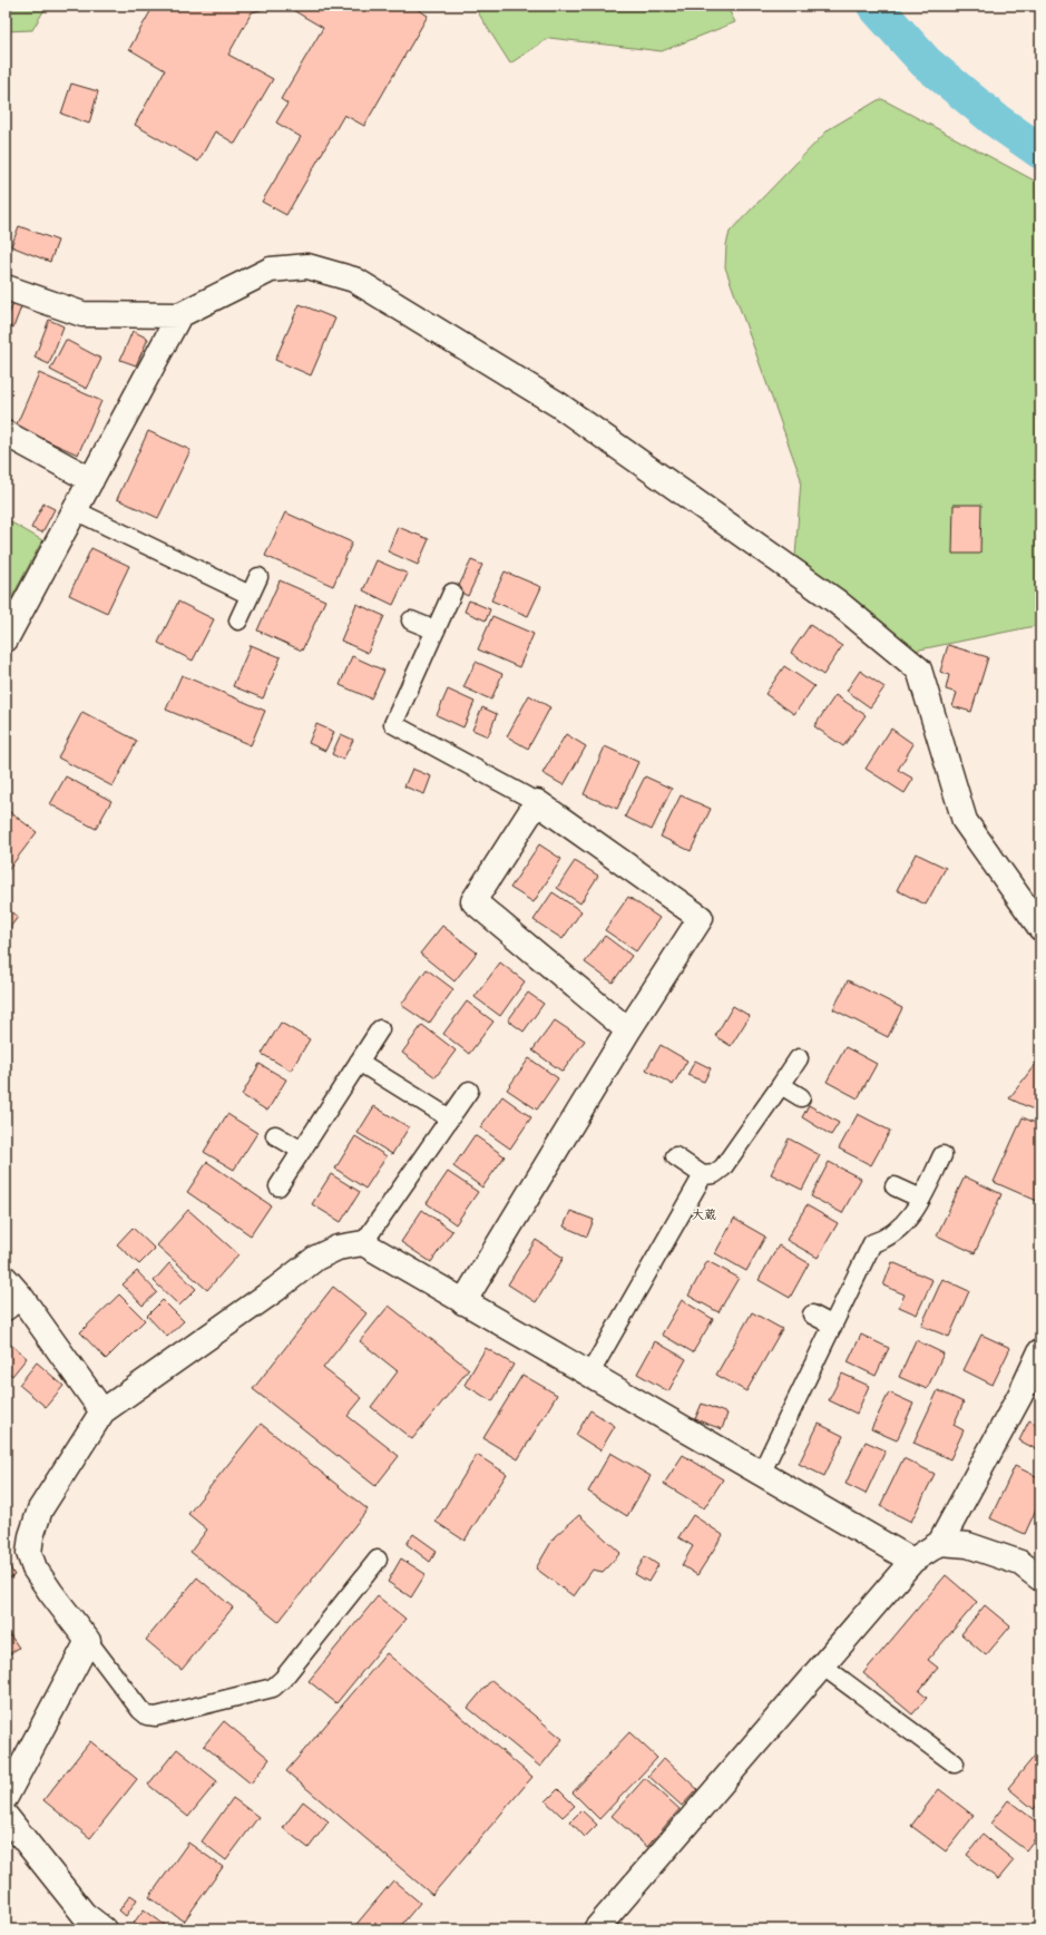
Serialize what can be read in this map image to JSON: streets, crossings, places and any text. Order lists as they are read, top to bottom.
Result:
{
  "districts": ["大蔵"]
}
